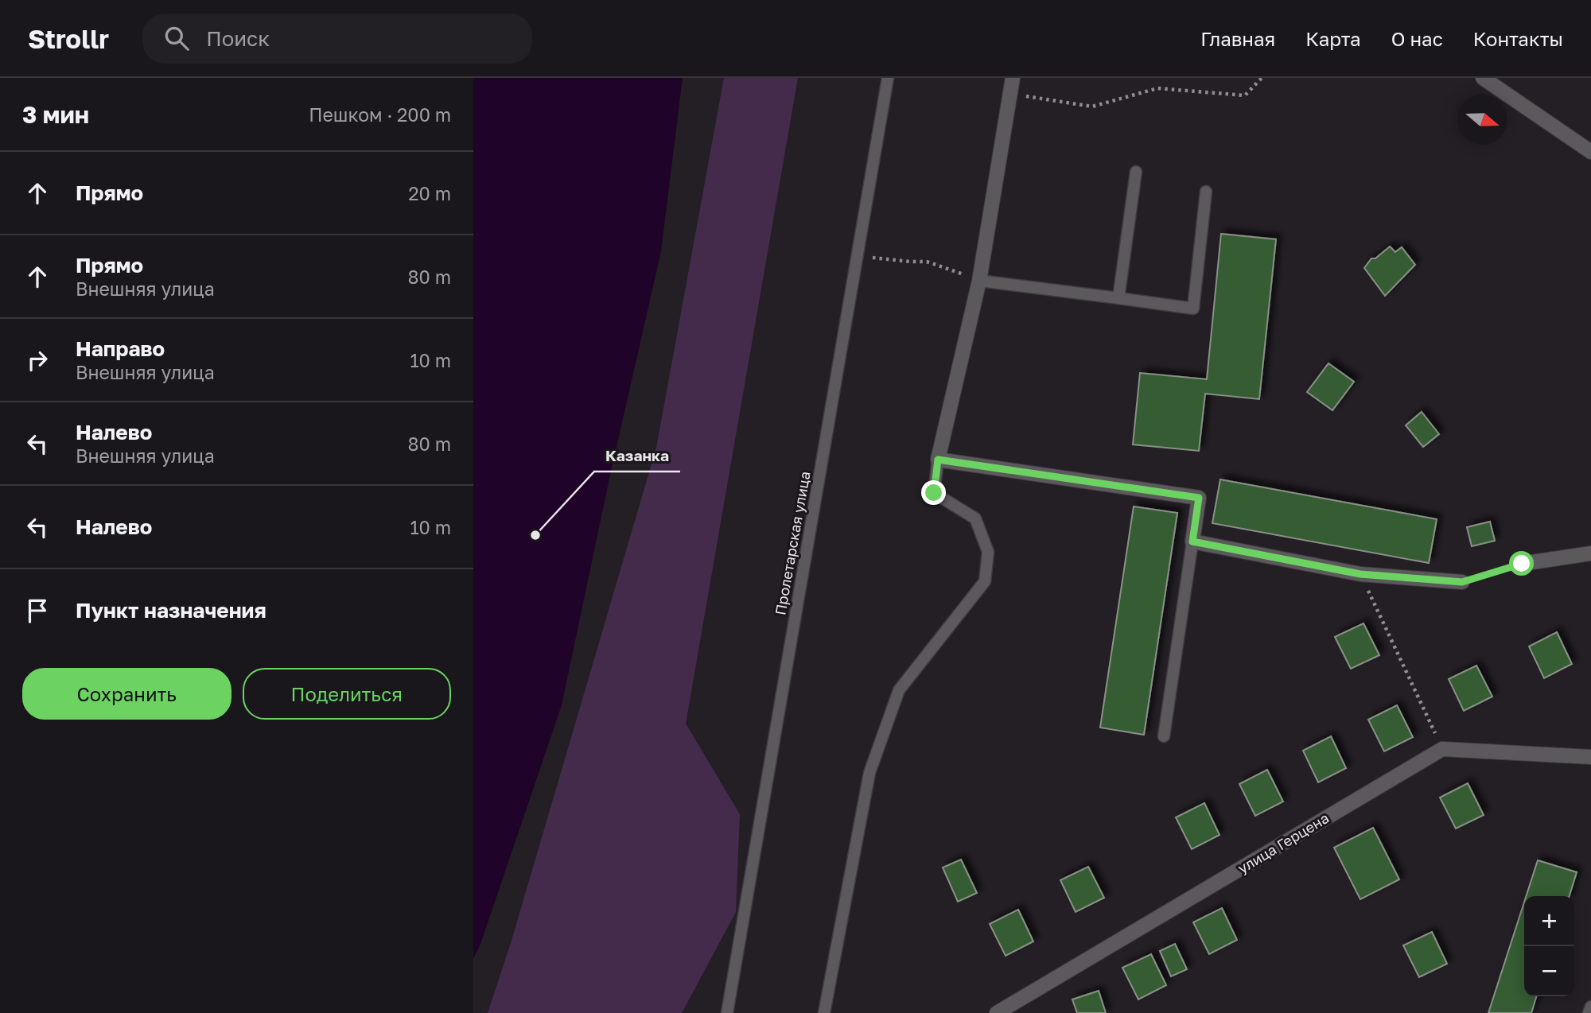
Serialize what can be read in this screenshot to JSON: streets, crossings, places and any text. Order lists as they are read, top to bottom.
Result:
{
  "streets": {
    "street": ["улица Герцена"],
    "lane": ["Пролетарская улица"]
  },
  "places": ["Казанка"],
  "north": "right",
  "page": {
    "header": "Strollr",
    "search": "Поиск",
    "nav": [
      "Главная",
      "Карта",
      "О нас",
      "Контакты"
    ],
    "heading": ["3 мин", "Пешком · 200 m"],
    "list": [
      ["Прямо", "20 m"],
      ["Прямо", "Внешняя улица", "80 m"],
      ["Направо", "Внешняя улица", "10 m"],
      ["Налево", "Внешняя улица", "80 m"],
      ["Налево", "10 m"],
      "Пункт назначения"
    ],
    "buttons": ["Сохранить", "Поделиться"],
    "map_buttons": ["+", "−"]
  }
}
